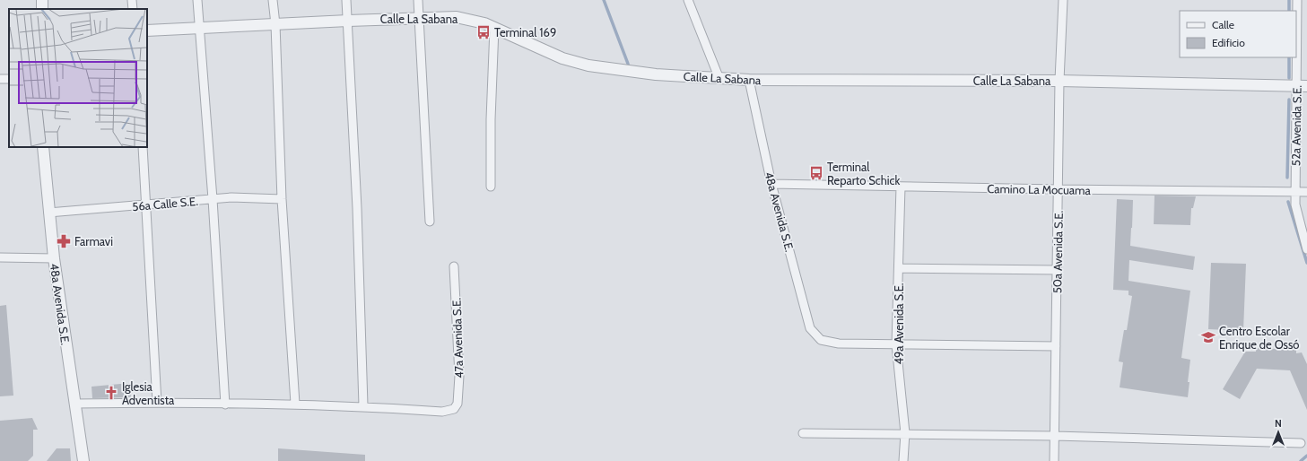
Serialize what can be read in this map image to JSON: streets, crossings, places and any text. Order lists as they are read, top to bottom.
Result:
{
  "streets": {
    "street": [
      "Calle La Sabana",
      "52a Avenida S.E.",
      "Camino La Mocuama",
      "56a Calle S.E.",
      "48a Avenida S.E.",
      "50a Avenida S.E.",
      "49a Avenida S.E.",
      "47a Avenida S.E."
    ]
  },
  "crossings": [
    ["Calle La Sabana", "52a Avenida S.E."],
    ["Calle La Sabana", "48a Avenida S.E."],
    ["Calle La Sabana", "50a Avenida S.E."],
    ["52a Avenida S.E.", "Camino La Mocuama"],
    ["Camino La Mocuama", "48a Avenida S.E."],
    ["Camino La Mocuama", "50a Avenida S.E."],
    ["Camino La Mocuama", "49a Avenida S.E."],
    ["56a Calle S.E.", "48a Avenida S.E."],
    ["48a Avenida S.E.", "49a Avenida S.E."]
  ],
  "places": {
    "bus stop": ["Terminal 169", "Terminal Reparto Schick"],
    "pharmacy": ["Farmavi"],
    "school or university": ["Centro Escolar Enrique de Ossó"],
    "church": ["Iglesia Adventista"]
  },
  "legend": ["Calle", "Edificio"],
  "north": "top"
}
